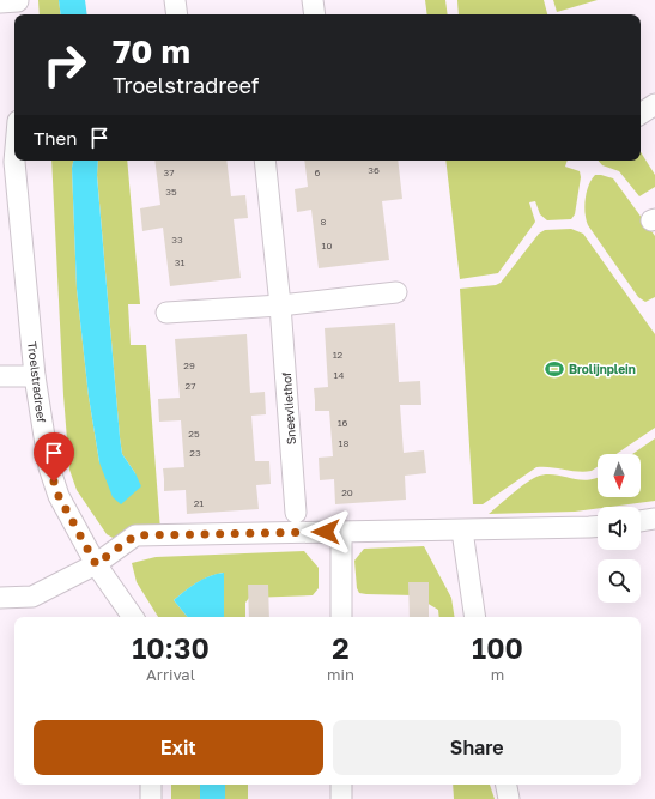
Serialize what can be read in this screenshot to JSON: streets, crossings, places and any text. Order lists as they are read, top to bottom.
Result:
{
  "streets": {
    "street": ["Troelstradreef", "Sneevliethof"]
  },
  "places": {
    "sports": ["Brolijnplein"]
  },
  "house_numbers": [
    "36",
    "37",
    "6",
    "35",
    "8",
    "33",
    "10",
    "31",
    "12",
    "29",
    "14",
    "27",
    "16",
    "25",
    "18",
    "23",
    "20",
    "21"
  ],
  "north": "bottom",
  "page": {
    "turn": ["70 m", "Troelstradreef"],
    "then": "Then",
    "eta": [
      "10:30",
      "Arrival",
      "2",
      "min",
      "100",
      "m"
    ],
    "buttons": ["Exit", "Share"]
  }
}
